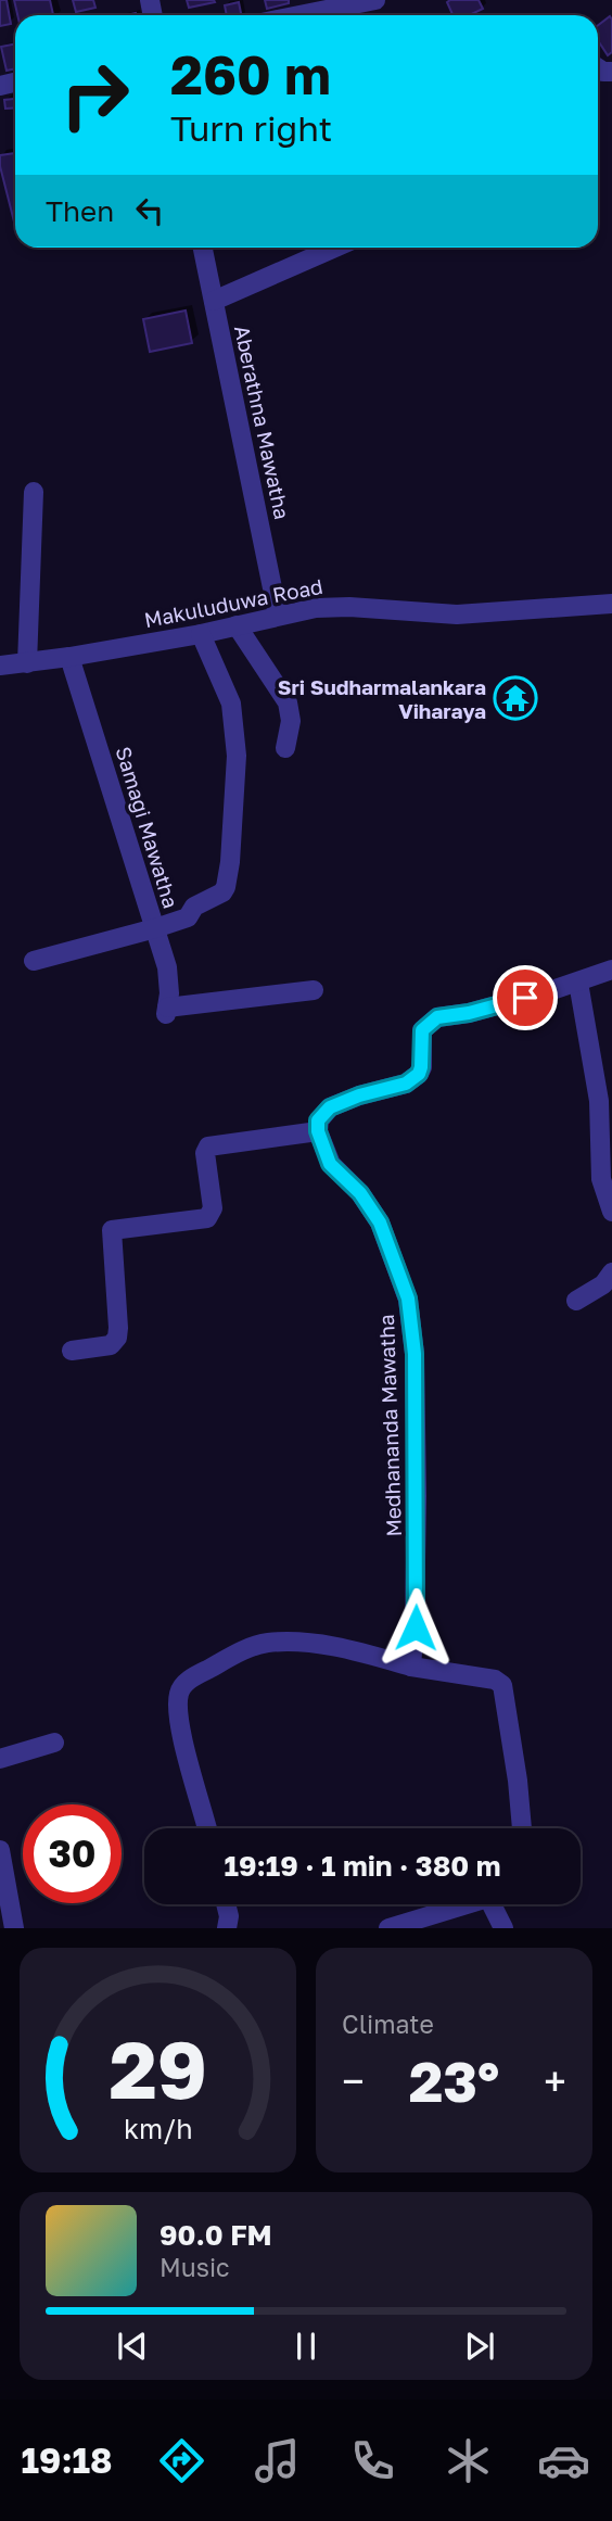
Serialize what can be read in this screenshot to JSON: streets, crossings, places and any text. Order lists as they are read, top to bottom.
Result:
{
  "streets": {
    "street": [
      "Aberathna Mawatha",
      "Makuluduwa Road",
      "Samagi Mawatha",
      "Medhananda Mawatha"
    ]
  },
  "crossings": [
    ["Aberathna Mawatha", "Makuluduwa Road"],
    ["Makuluduwa Road", "Samagi Mawatha"]
  ],
  "places": {
    "temple": ["Sri Sudharmalankara Viharaya"]
  },
  "page": {
    "turn": ["260 m", "Turn right"],
    "then": "Then",
    "limit": "30",
    "trip": "19:19 · 1 min · 380 m",
    "tile": "Climate",
    "heat": ["−", "23°", "+"],
    "song": ["90.0 FM", "Music"],
    "tabs": "19:18",
    "gauge": ["29", "km/h"]
  }
}
